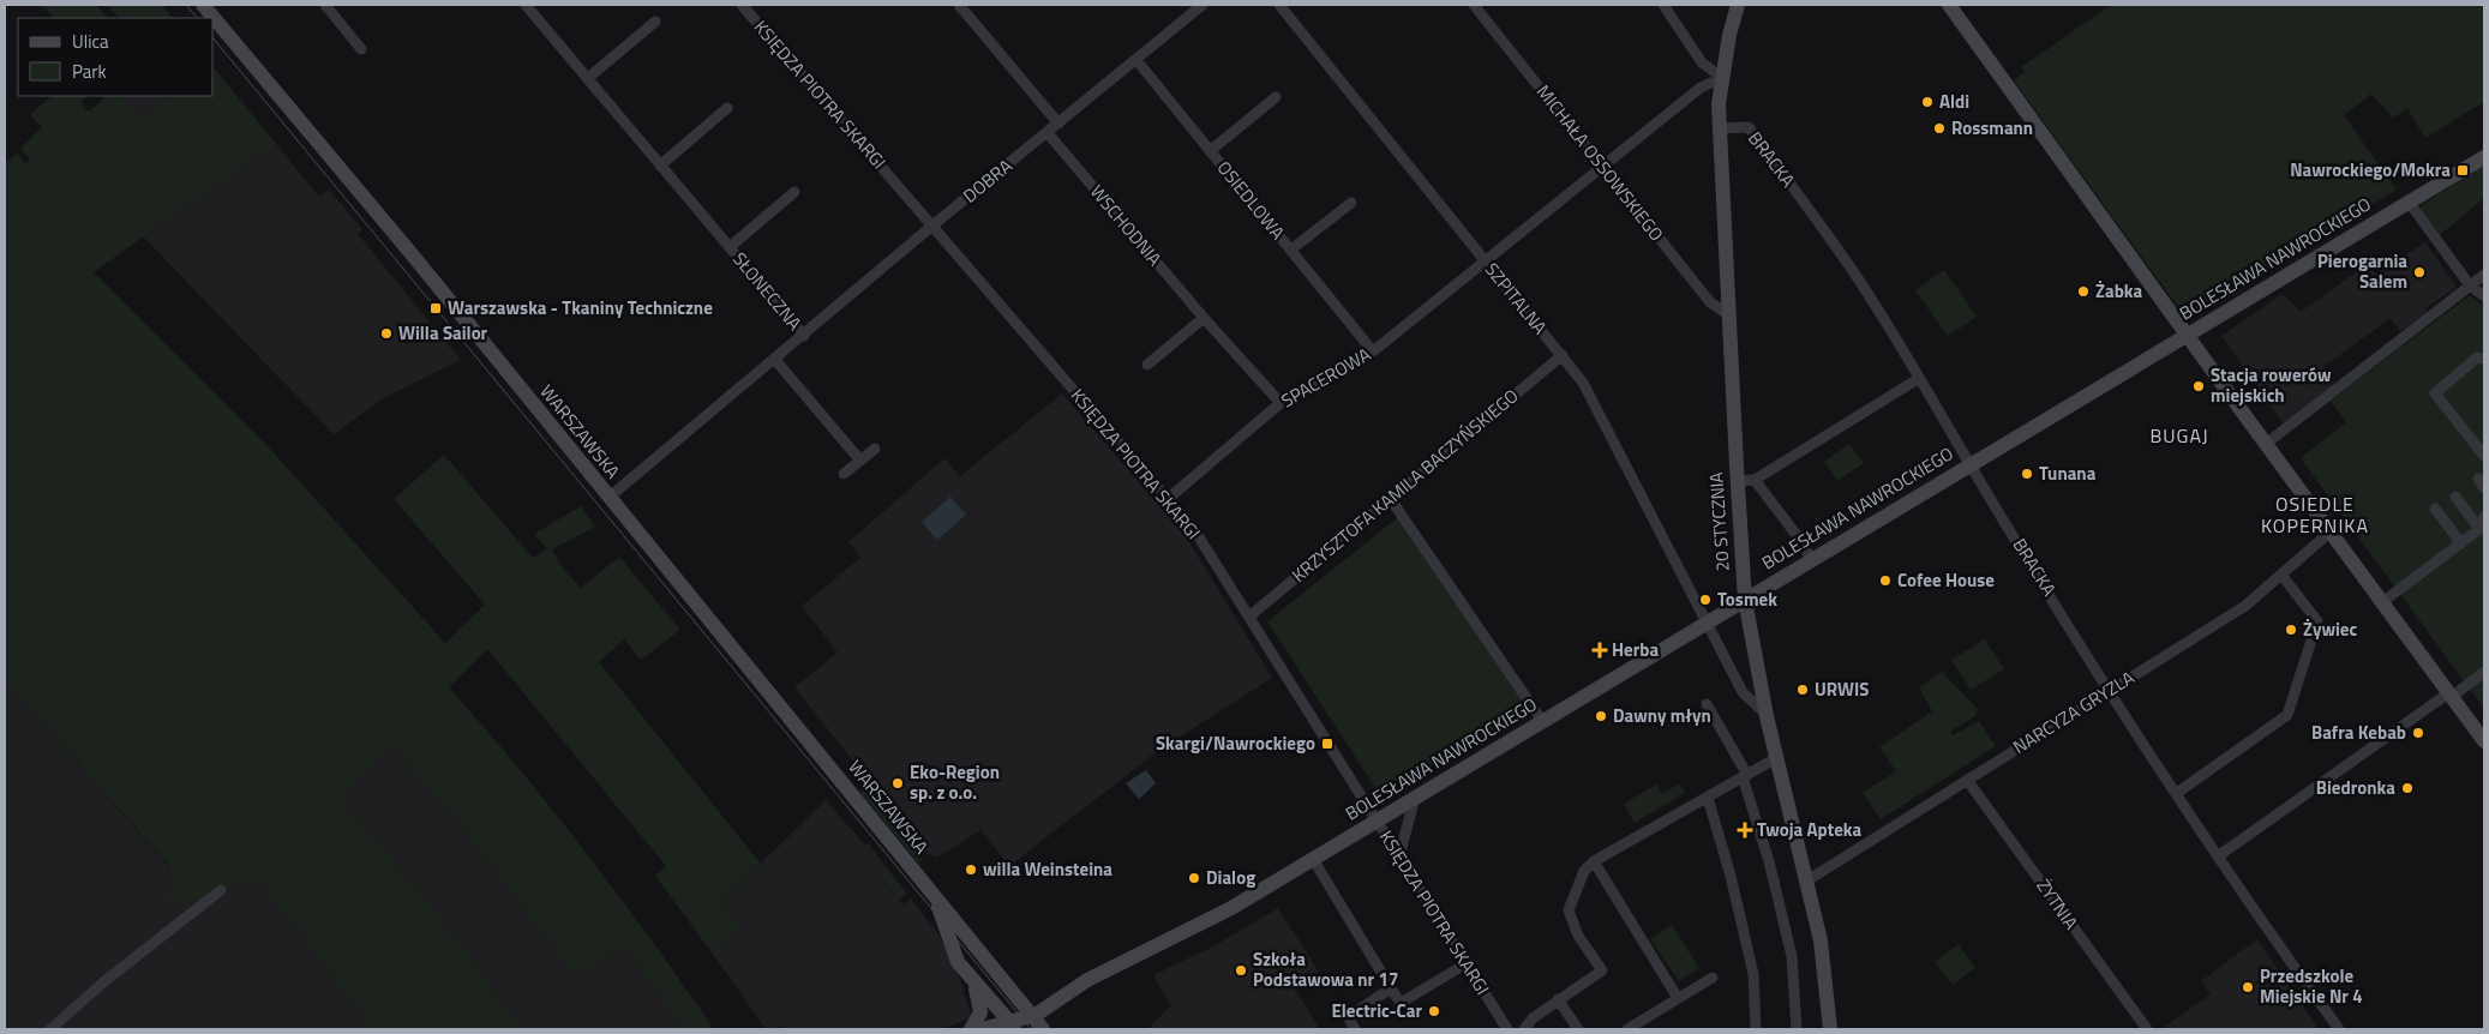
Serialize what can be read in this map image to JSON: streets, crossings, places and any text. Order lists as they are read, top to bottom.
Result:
{
  "streets": {
    "street": [
      "KSIĘDZA PIOTRA SKARGI",
      "BRACKA",
      "MICHAŁA OSSOWSKIEGO",
      "DOBRA",
      "OSIEDLOWA",
      "WSCHODNIA",
      "BOLESŁAWA NAWROCKIEGO",
      "SŁONECZNA",
      "SZPITALNA",
      "SPACEROWA",
      "WARSZAWSKA",
      "KRZYSZTOFA KAMILA BACZYŃSKIEGO",
      "20 STYCZNIA",
      "NARCYZA GRYZLA",
      "ŻYTNIA"
    ]
  },
  "crossings": [
    ["KSIĘDZA PIOTRA SKARGI", "DOBRA"],
    ["KSIĘDZA PIOTRA SKARGI", "BOLESŁAWA NAWROCKIEGO"],
    ["KSIĘDZA PIOTRA SKARGI", "SPACEROWA"],
    ["KSIĘDZA PIOTRA SKARGI", "KRZYSZTOFA KAMILA BACZYŃSKIEGO"],
    ["BRACKA", "BOLESŁAWA NAWROCKIEGO"],
    ["BRACKA", "20 STYCZNIA"],
    ["BRACKA", "NARCYZA GRYZLA"],
    ["MICHAŁA OSSOWSKIEGO", "SPACEROWA"],
    ["MICHAŁA OSSOWSKIEGO", "20 STYCZNIA"],
    ["DOBRA", "OSIEDLOWA"],
    ["DOBRA", "WSCHODNIA"],
    ["DOBRA", "SŁONECZNA"],
    ["DOBRA", "WARSZAWSKA"],
    ["OSIEDLOWA", "SPACEROWA"],
    ["WSCHODNIA", "SPACEROWA"],
    ["BOLESŁAWA NAWROCKIEGO", "SZPITALNA"],
    ["BOLESŁAWA NAWROCKIEGO", "WARSZAWSKA"],
    ["BOLESŁAWA NAWROCKIEGO", "20 STYCZNIA"],
    ["SZPITALNA", "SPACEROWA"],
    ["SZPITALNA", "KRZYSZTOFA KAMILA BACZYŃSKIEGO"],
    ["SZPITALNA", "20 STYCZNIA"],
    ["SPACEROWA", "20 STYCZNIA"],
    ["20 STYCZNIA", "NARCYZA GRYZLA"],
    ["NARCYZA GRYZLA", "ŻYTNIA"]
  ],
  "districts": ["BUGAJ", "OSIEDLE KOPERNIKA"],
  "places": {
    "other": [
      "Aldi",
      "Rossmann",
      "Pierogarnia Salem",
      "Żabka",
      "Willa Sailor",
      "Stacja rowerów miejskich",
      "Tunana",
      "Cofee House",
      "Tosmek",
      "Żywiec",
      "URWIS",
      "Dawny młyn",
      "Bafra Kebab",
      "Eko-Region sp. z o.o.",
      "Biedronka",
      "willa Weinsteina",
      "Dialog",
      "Szkoła Podstawowa nr 17",
      "Przedszkole Miejskie Nr 4",
      "Electric-Car"
    ],
    "transit": ["Nawrockiego/Mokra", "Warszawska - Tkaniny Techniczne", "Skargi/Nawrockiego"],
    "health": ["Herba", "Twoja Apteka"]
  },
  "legend": ["Ulica", "Park"]
}
